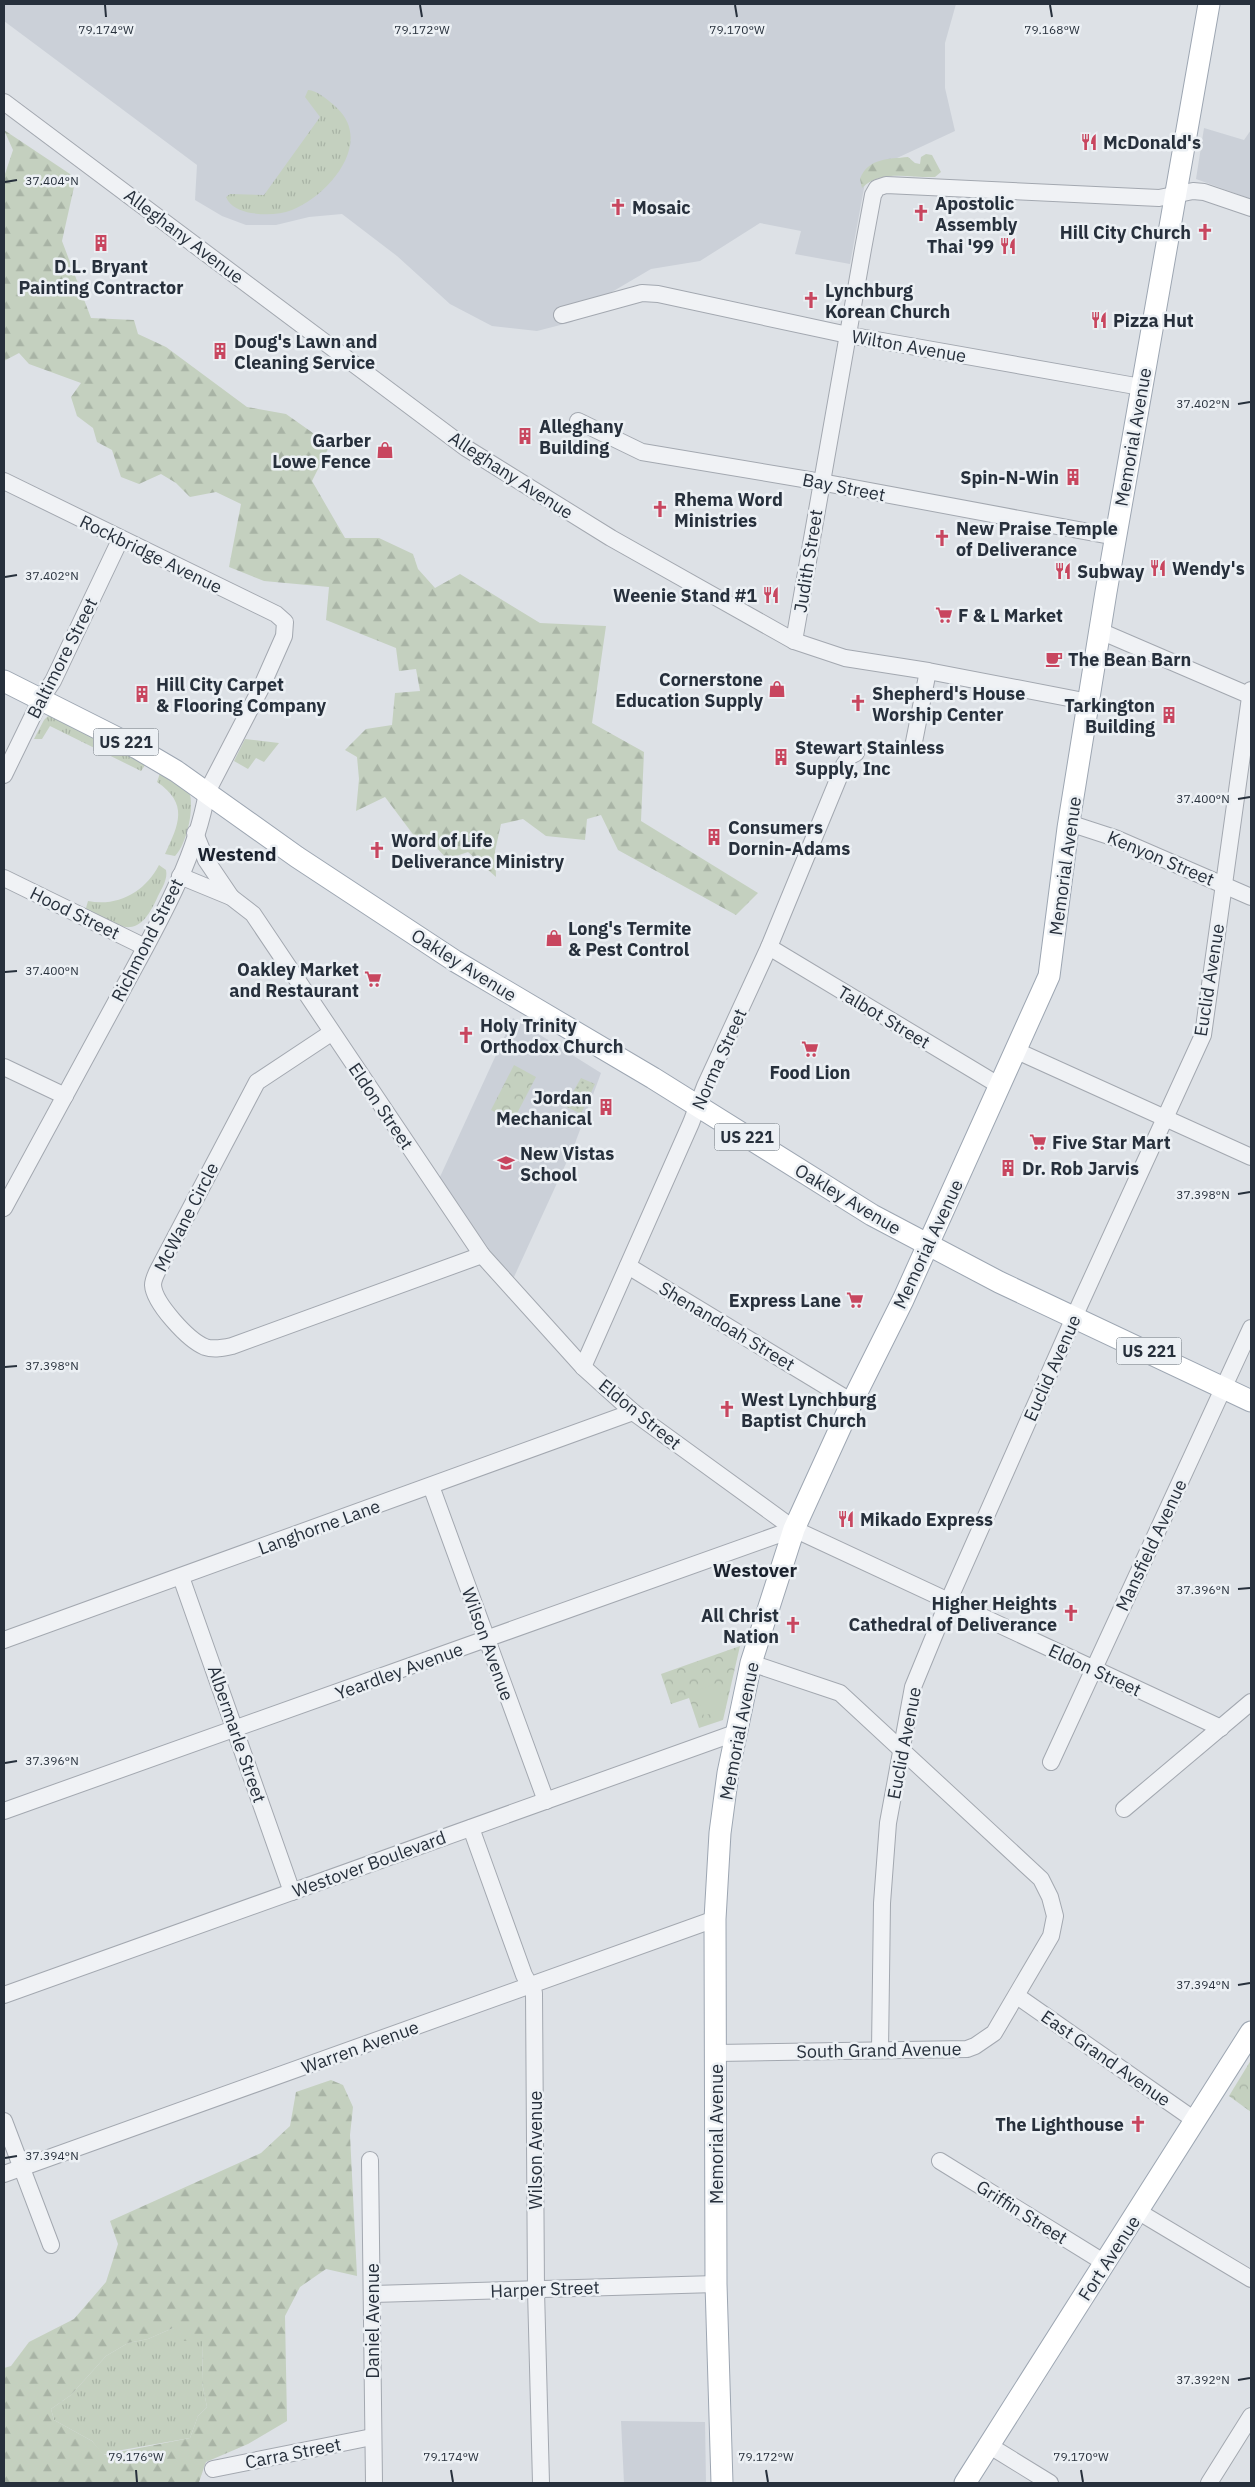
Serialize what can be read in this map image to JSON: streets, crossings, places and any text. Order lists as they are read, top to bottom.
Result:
{
  "streets": {
    "main road": [
      "Memorial Avenue",
      "US 221",
      "Oakley Avenue",
      "Fort Avenue"
    ],
    "street": [
      "Alleghany Avenue",
      "Wilton Avenue",
      "Bay Street",
      "Rockbridge Avenue",
      "Judith Street",
      "Baltimore Street",
      "Kenyon Street",
      "Hood Street",
      "Richmond Street",
      "Euclid Avenue",
      "Talbot Street",
      "Norma Street",
      "Eldon Street",
      "McWane Circle",
      "Shenandoah Street",
      "Langhorne Lane",
      "Mansfield Avenue",
      "Wilson Avenue",
      "Yeardley Avenue",
      "Albermarle Street",
      "Westover Boulevard",
      "Warren Avenue",
      "South Grand Avenue",
      "East Grand Avenue",
      "Griffin Street",
      "Harper Street",
      "Daniel Avenue",
      "Carra Street"
    ]
  },
  "crossings": [
    ["Alleghany Avenue", "Memorial Avenue"],
    ["Alleghany Avenue", "Judith Street"],
    ["Wilton Avenue", "Memorial Avenue"],
    ["Wilton Avenue", "Judith Street"],
    ["Memorial Avenue", "Bay Street"],
    ["Memorial Avenue", "Judith Street"],
    ["Memorial Avenue", "Kenyon Street"],
    ["Memorial Avenue", "Oakley Avenue"],
    ["Memorial Avenue", "Talbot Street"],
    ["Memorial Avenue", "Eldon Street"],
    ["Memorial Avenue", "Shenandoah Street"],
    ["Memorial Avenue", "Yeardley Avenue"],
    ["Memorial Avenue", "Westover Boulevard"],
    ["Memorial Avenue", "Warren Avenue"],
    ["Memorial Avenue", "South Grand Avenue"],
    ["Memorial Avenue", "Harper Street"],
    ["Bay Street", "Judith Street"],
    ["Rockbridge Avenue", "Baltimore Street"],
    ["Rockbridge Avenue", "Richmond Street"],
    ["Baltimore Street", "Oakley Avenue"],
    ["Kenyon Street", "Euclid Avenue"],
    ["Hood Street", "Richmond Street"],
    ["Richmond Street", "Oakley Avenue"],
    ["Richmond Street", "Eldon Street"],
    ["Oakley Avenue", "Euclid Avenue"],
    ["Oakley Avenue", "Norma Street"],
    ["Oakley Avenue", "Mansfield Avenue"],
    ["Euclid Avenue", "Eldon Street"],
    ["Euclid Avenue", "South Grand Avenue"],
    ["Talbot Street", "Norma Street"],
    ["Norma Street", "Eldon Street"],
    ["Norma Street", "Shenandoah Street"],
    ["Eldon Street", "McWane Circle"],
    ["Eldon Street", "Langhorne Lane"],
    ["Eldon Street", "Mansfield Avenue"],
    ["Eldon Street", "Yeardley Avenue"],
    ["Langhorne Lane", "Wilson Avenue"],
    ["Langhorne Lane", "Albermarle Street"],
    ["Wilson Avenue", "Yeardley Avenue"],
    ["Wilson Avenue", "Westover Boulevard"],
    ["Wilson Avenue", "Warren Avenue"],
    ["Wilson Avenue", "Harper Street"],
    ["Yeardley Avenue", "Albermarle Street"],
    ["Albermarle Street", "Westover Boulevard"],
    ["South Grand Avenue", "East Grand Avenue"],
    ["East Grand Avenue", "Fort Avenue"],
    ["Griffin Street", "Fort Avenue"],
    ["Harper Street", "Daniel Avenue"],
    ["Daniel Avenue", "Carra Street"]
  ],
  "districts": ["Westend", "Westover"],
  "places": {
    "restaurant": [
      "McDonald's",
      "Thai '99",
      "Pizza Hut",
      "Wendy's",
      "Subway",
      "Weenie Stand #1",
      "Mikado Express"
    ],
    "church": [
      "Mosaic",
      "Apostolic Assembly",
      "Hill City Church",
      "Lynchburg Korean Church",
      "Rhema Word Ministries",
      "New Praise Temple of Deliverance",
      "Shepherd's House Worship Center",
      "Word of Life Deliverance Ministry",
      "Holy Trinity Orthodox Church",
      "West Lynchburg Baptist Church",
      "Higher Heights Cathedral of Deliverance",
      "All Christ Nation",
      "The Lighthouse"
    ],
    "building": [
      "D.L. Bryant Painting Contractor",
      "Doug's Lawn and Cleaning Service",
      "Alleghany Building",
      "Spin-N-Win",
      "Hill City Carpet & Flooring Company",
      "Tarkington Building",
      "Stewart Stainless Supply, Inc",
      "Consumers Dornin-Adams",
      "Jordan Mechanical",
      "Dr. Rob Jarvis"
    ],
    "shop": ["Garber Lowe Fence", "Cornerstone Education Supply", "Long's Termite & Pest Control"],
    "supermarket": [
      "F & L Market",
      "Oakley Market and Restaurant",
      "Food Lion",
      "Five Star Mart",
      "Express Lane"
    ],
    "cafe": ["The Bean Barn"],
    "school or university": ["New Vistas School"]
  },
  "coordinates": [
    "79.174°W",
    "79.172°W",
    "79.170°W",
    "79.168°W",
    "37.404°N",
    "37.402°N",
    "37.400°N",
    "37.398°N",
    "37.396°N",
    "37.394°N",
    "37.392°N",
    "79.176°W"
  ]
}
